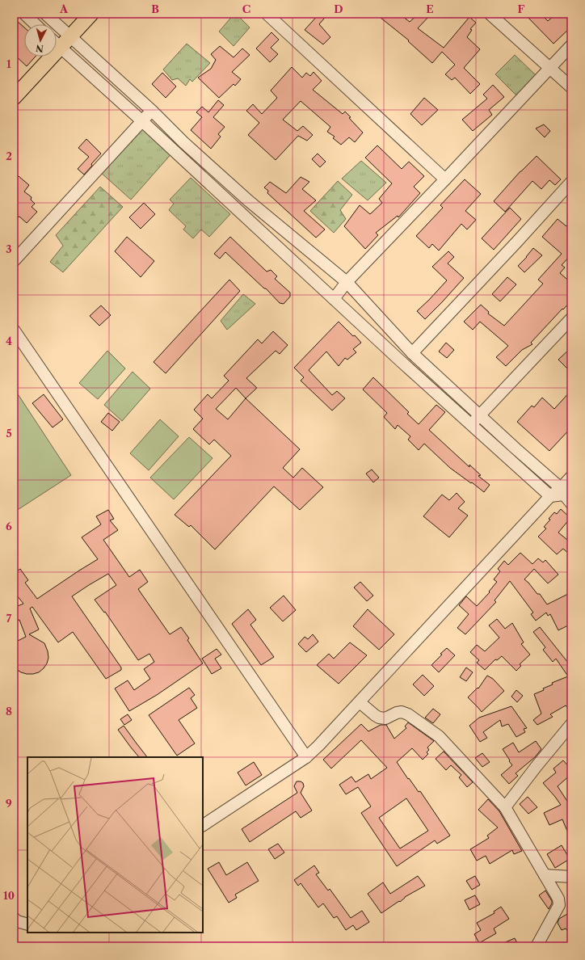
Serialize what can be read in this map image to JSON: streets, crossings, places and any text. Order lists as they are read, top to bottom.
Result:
{
  "north": "bottom",
  "grid": {
    "columns": [
      "A",
      "B",
      "C",
      "D",
      "E",
      "F"
    ],
    "rows": [
      "1",
      "2",
      "3",
      "4",
      "5",
      "6",
      "7",
      "8",
      "9",
      "10"
    ]
  }
}
